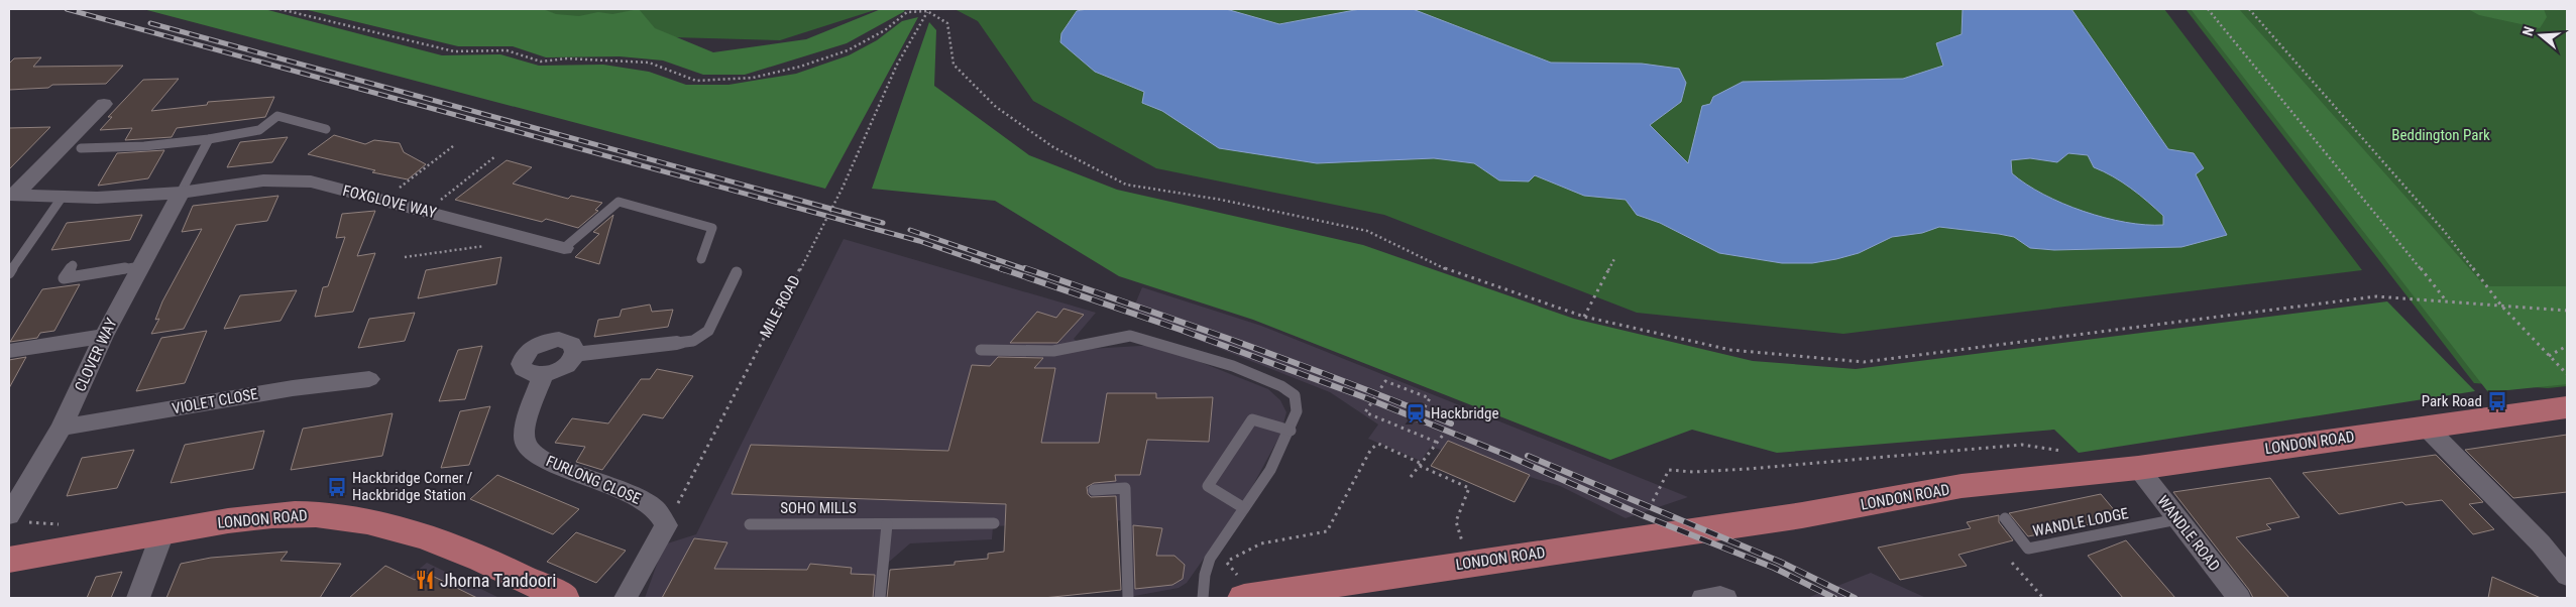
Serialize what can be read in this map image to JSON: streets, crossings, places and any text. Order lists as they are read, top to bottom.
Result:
{
  "streets": {
    "main road": ["LONDON ROAD"],
    "street": [
      "FOXGLOVE WAY",
      "CLOVER WAY",
      "VIOLET CLOSE",
      "FURLONG CLOSE",
      "WANDLE ROAD"
    ],
    "lane": ["SOHO MILLS", "WANDLE LODGE"],
    "path": ["MILE ROAD"]
  },
  "crossings": [
    ["FOXGLOVE WAY", "CLOVER WAY"],
    ["MILE ROAD", "FURLONG CLOSE"],
    ["CLOVER WAY", "VIOLET CLOSE"],
    ["LONDON ROAD", "WANDLE ROAD"],
    ["WANDLE LODGE", "WANDLE ROAD"]
  ],
  "parks": ["Beddington Park"],
  "places": {
    "bus stop": ["Park Road", "Hackbridge Corner / Hackbridge Station"],
    "station": ["Hackbridge"],
    "restaurant": ["Jhorna Tandoori"]
  },
  "north": "left"
}
